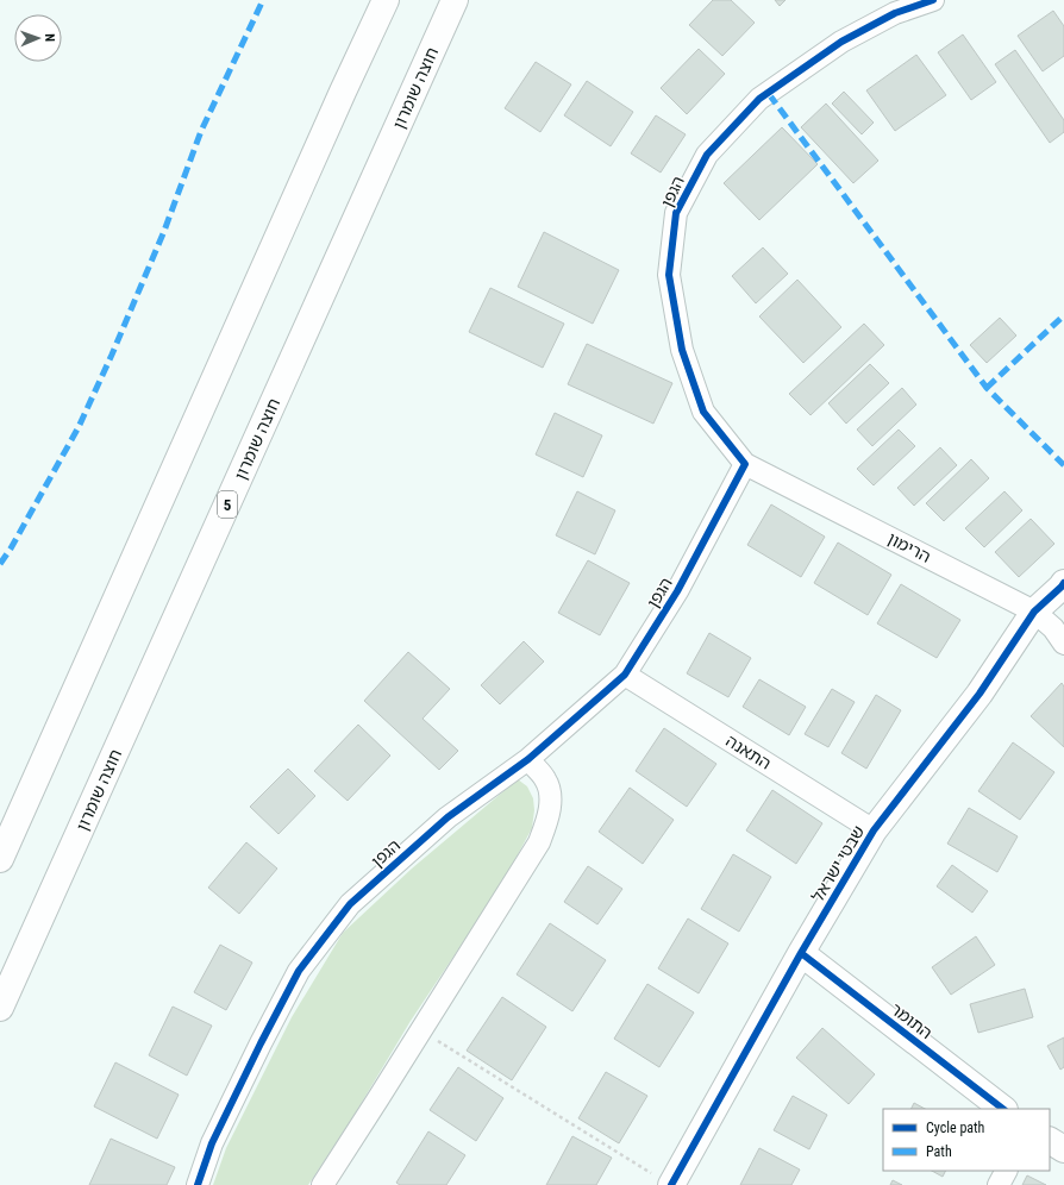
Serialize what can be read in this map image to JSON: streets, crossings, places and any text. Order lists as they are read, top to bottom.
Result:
{
  "streets": {
    "main road": [
      "חוצה שומרון",
      "5",
      "שבטי ישראל",
      "התומר"
    ],
    "street": ["הגפן", "הרימון", "התאנה"]
  },
  "crossings": [
    ["הגפן", "הרימון"],
    ["הגפן", "התאנה"],
    ["הרימון", "שבטי ישראל"],
    ["התאנה", "שבטי ישראל"],
    ["שבטי ישראל", "התומר"]
  ],
  "legend": ["Cycle path", "Path"],
  "north": "right"
}
